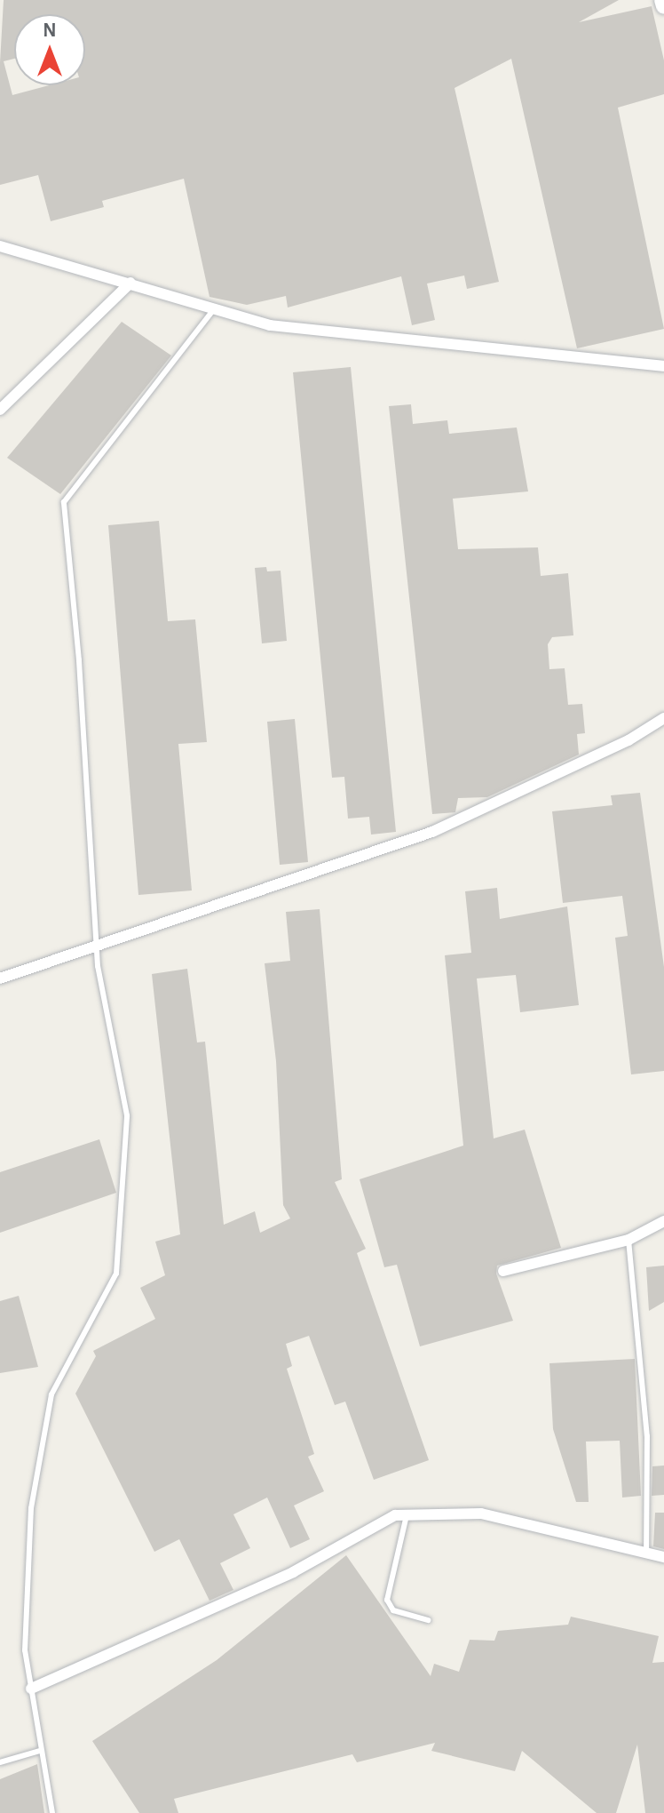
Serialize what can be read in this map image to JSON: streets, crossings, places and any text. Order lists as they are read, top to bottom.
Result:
{
  "north": "top"
}
